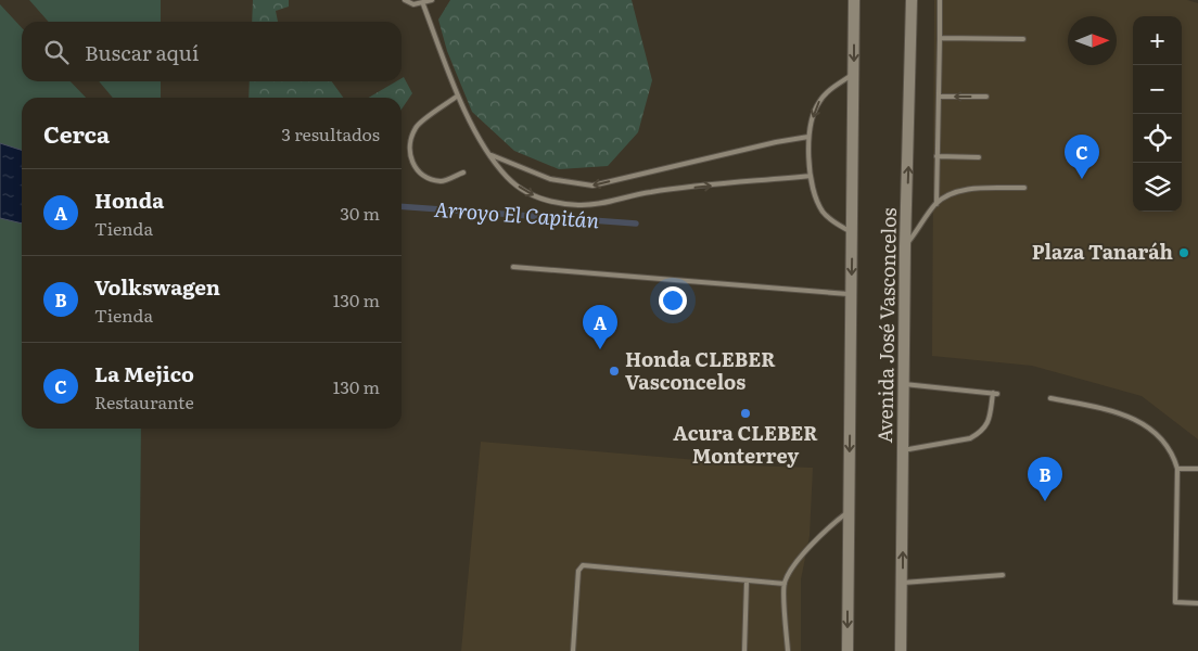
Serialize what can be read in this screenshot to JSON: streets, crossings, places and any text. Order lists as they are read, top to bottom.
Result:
{
  "streets": {
    "main road": ["Avenida José Vasconcelos"]
  },
  "water": ["Arroyo El Capitán"],
  "places": ["Plaza Tanaráh", "Honda CLEBER Vasconcelos", "Acura CLEBER Monterrey"],
  "north": "right",
  "page": {
    "map_buttons": ["+", "−"],
    "search": "Buscar aquí",
    "heading": ["Cerca", "3 resultados"],
    "pins": ["C", "A", "B"],
    "list": [
      {
        "mark": "A",
        "name": "Honda",
        "note": "Tienda",
        "value": "30 m"
      },
      {
        "mark": "B",
        "name": "Volkswagen",
        "note": "Tienda",
        "value": "130 m"
      },
      {
        "mark": "C",
        "name": "La Mejico",
        "note": "Restaurante",
        "value": "130 m"
      }
    ]
  }
}
